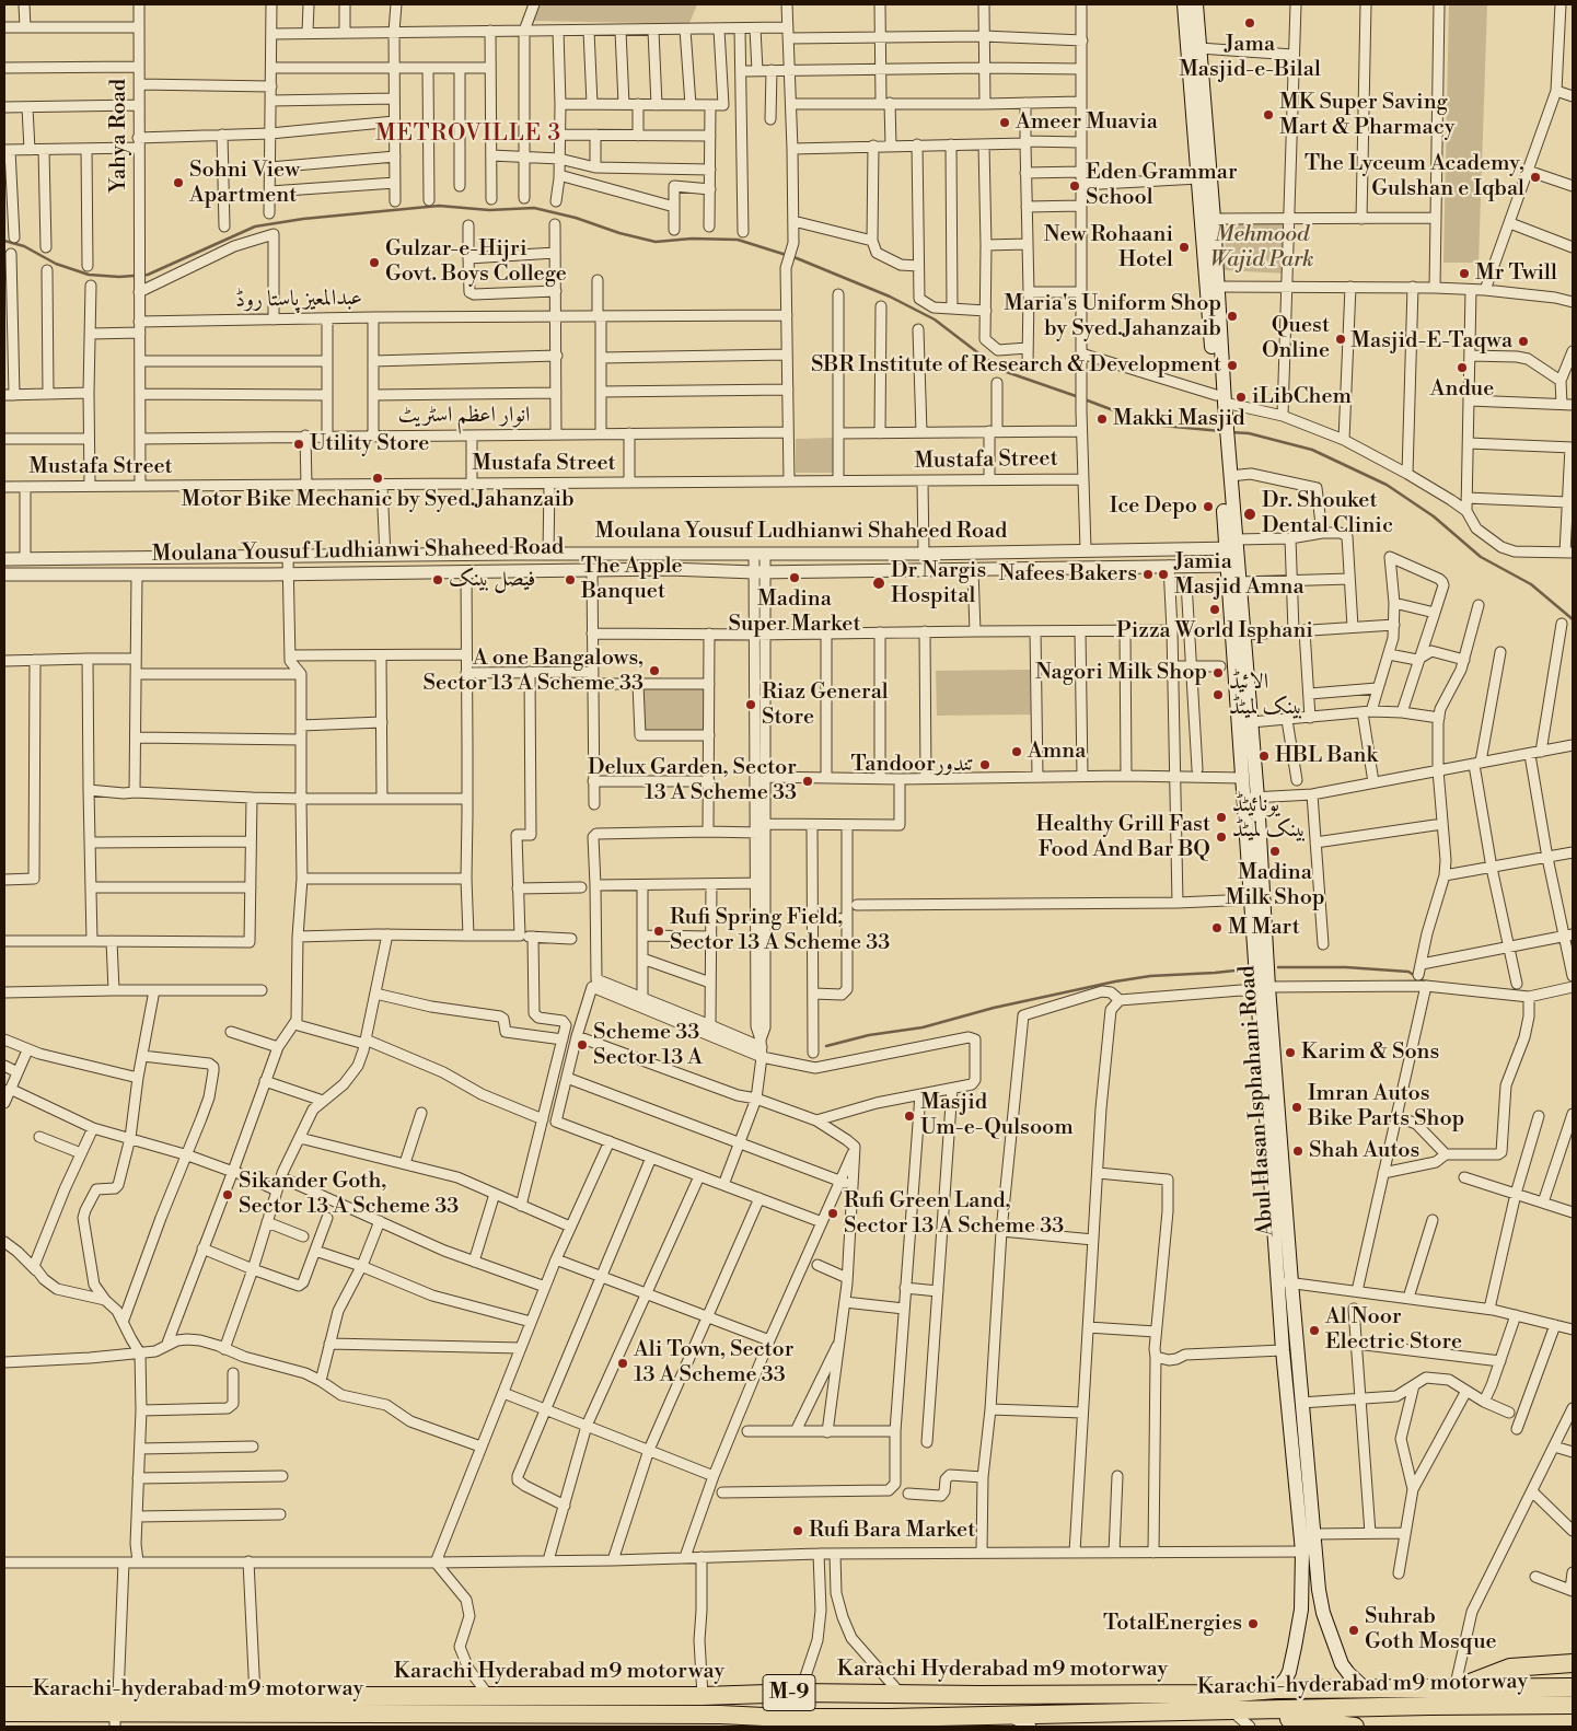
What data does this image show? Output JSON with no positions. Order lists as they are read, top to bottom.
{
  "streets": {
    "highway": ["Karachi Hyderabad m9 motorway", "Karachi-hyderabad m9 motorway", "M-9"],
    "main road": ["Abul Hasan Isphahani Road"],
    "street": [
      "Yahya Road",
      "عبدالمعیز پاستا روڈ",
      "انوار اعظم اسٹریٹ",
      "Mustafa Street",
      "Moulana Yousuf Ludhianwi Shaheed Road"
    ]
  },
  "crossings": [
    ["Yahya Road", "عبدالمعیز پاستا روڈ"],
    ["Yahya Road", "انوار اعظم اسٹریٹ"],
    ["Yahya Road", "Mustafa Street"],
    ["Moulana Yousuf Ludhianwi Shaheed Road", "Abul Hasan Isphahani Road"],
    ["Abul Hasan Isphahani Road", "Karachi Hyderabad m9 motorway"],
    ["Karachi Hyderabad m9 motorway", "Karachi-hyderabad m9 motorway"]
  ],
  "districts": ["METROVILLE 3"],
  "parks": ["Mehmood Wajid Park"],
  "places": [
    "Jama Masjid-e-Bilal",
    "MK Super Saving Mart & Pharmacy",
    "Ameer Muavia",
    "The Lyceum Academy, Gulshan e Iqbal",
    "Sohni View Apartment",
    "Eden Grammar School",
    "New Rohaani Hotel",
    "Gulzar-e-Hijri Govt. Boys College",
    "Mr Twill",
    "Maria's Uniform Shop by Syed.Jahanzaib",
    "Quest Online",
    "Masjid-E-Taqwa",
    "SBR Institute of Research & Development",
    "Andue",
    "iLibChem",
    "Makki Masjid",
    "Utility Store",
    "Motor Bike Mechanic by Syed.Jahanzaib",
    "Ice Depo",
    "Dr. Shouket Dental Clinic",
    "Nafees Bakers",
    "Jamia Masjid Amna",
    "Madina Super Market",
    "فیصل بینک",
    "The Apple Banquet",
    "Dr Nargis Hospital",
    "Pizza World Isphani",
    "A one Bangalows, Sector 13 A Scheme 33",
    "Nagori Milk Shop",
    "الائیڈ بینک لمیٹڈ",
    "Riaz General Store",
    "Amna",
    "HBL Bank",
    "Tandoorتندور",
    "Delux Garden, Sector 13 A Scheme 33",
    "یونائیٹڈ بینک لمیٹڈ",
    "Healthy Grill Fast Food And Bar BQ",
    "Madina Milk Shop",
    "M Mart",
    "Rufi Spring Field, Sector 13 A Scheme 33",
    "Scheme 33 Sector 13 A",
    "Karim & Sons",
    "Imran Autos Bike Parts Shop",
    "Masjid Um-e-Qulsoom",
    "Shah Autos",
    "Sikander Goth, Sector 13 A Scheme 33",
    "Rufi Green Land, Sector 13 A Scheme 33",
    "Al Noor Electric Store",
    "Ali Town, Sector 13 A Scheme 33",
    "Rufi Bara Market",
    "TotalEnergies",
    "Suhrab Goth Mosque"
  ]
}
